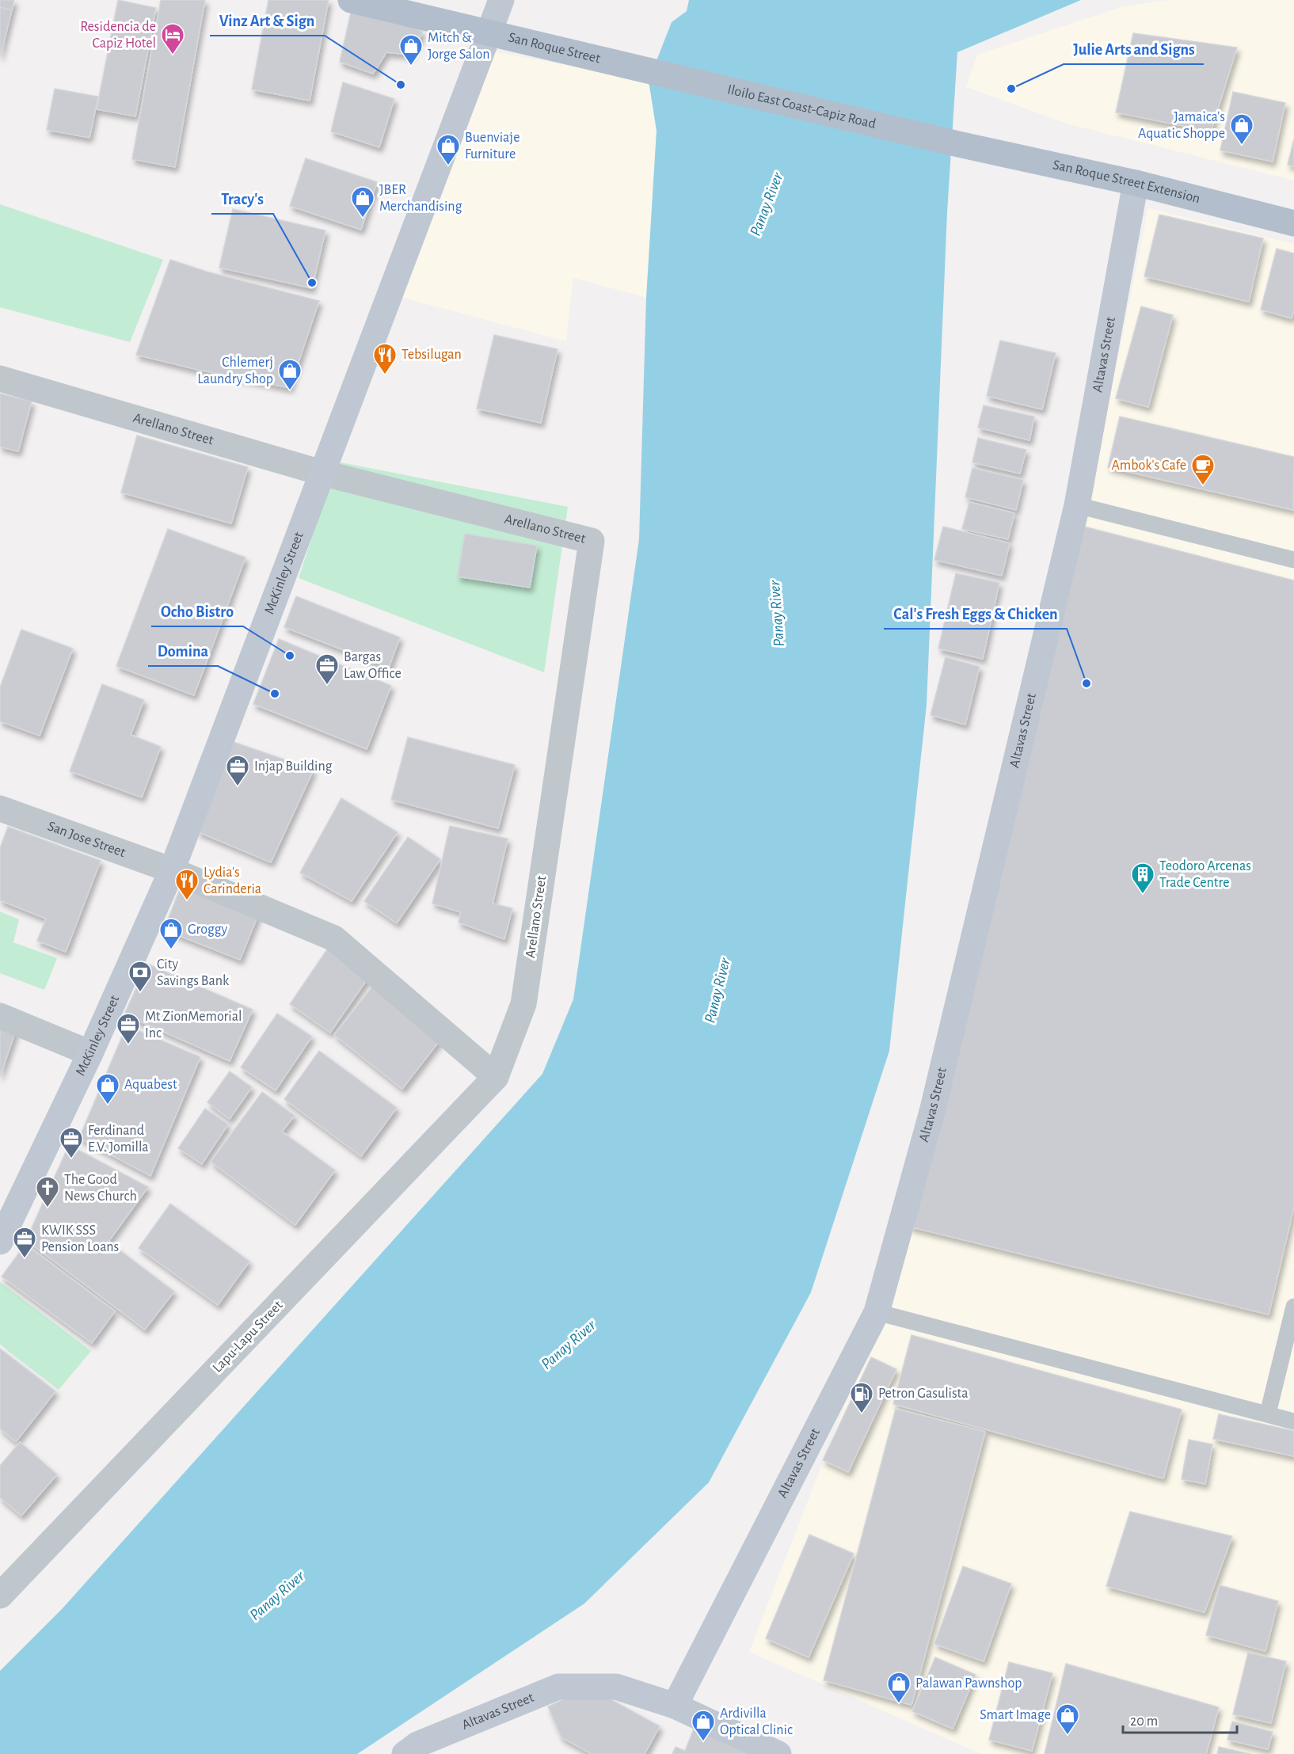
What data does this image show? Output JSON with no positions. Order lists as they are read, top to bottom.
{
  "streets": {
    "main road": ["San Roque Street", "Iloilo East Coast-Capiz Road", "San Roque Street Extension"],
    "street": [
      "Altavas Street",
      "Arellano Street",
      "McKinley Street",
      "San Jose Street",
      "Lapu-Lapu Street"
    ]
  },
  "crossings": [
    ["San Roque Street", "Iloilo East Coast-Capiz Road"],
    ["San Roque Street", "McKinley Street"],
    ["Iloilo East Coast-Capiz Road", "San Roque Street Extension"],
    ["San Roque Street Extension", "Altavas Street"],
    ["Arellano Street", "McKinley Street"],
    ["Arellano Street", "San Jose Street"],
    ["Arellano Street", "Lapu-Lapu Street"],
    ["McKinley Street", "San Jose Street"],
    ["San Jose Street", "Lapu-Lapu Street"]
  ],
  "water": ["Panay River"],
  "places": {
    "hotel": ["Residencia de Capiz Hotel"],
    "shop": [
      "Mitch & Jorge Salon",
      "Jamaica's Aquatic Shoppe",
      "Buenviaje Furniture",
      "JBER Merchandising",
      "Chlemerj Laundry Shop",
      "Groggy",
      "Aquabest",
      "Palawan Pawnshop",
      "Smart Image",
      "Ardivilla Optical Clinic"
    ],
    "other": [
      "Vinz Art & Sign",
      "Julie Arts and Signs",
      "Tracy's",
      "Ocho Bistro",
      "Cal's Fresh Eggs & Chicken",
      "Domina"
    ],
    "restaurant": ["Tebsilugan", "Lydia's Carinderia"],
    "cafe": ["Ambok's Cafe"],
    "office": [
      "Bargas Law Office",
      "Injap Building",
      "Mt ZionMemorial Inc",
      "Ferdinand E.V. Jomilla",
      "KWIK SSS Pension Loans"
    ],
    "building": ["Teodoro Arcenas Trade Centre"],
    "bank": ["City Savings Bank"],
    "church": ["The Good News Church"],
    "fuel station": ["Petron Gasulista"]
  },
  "scale_bar": "20 m"
}
